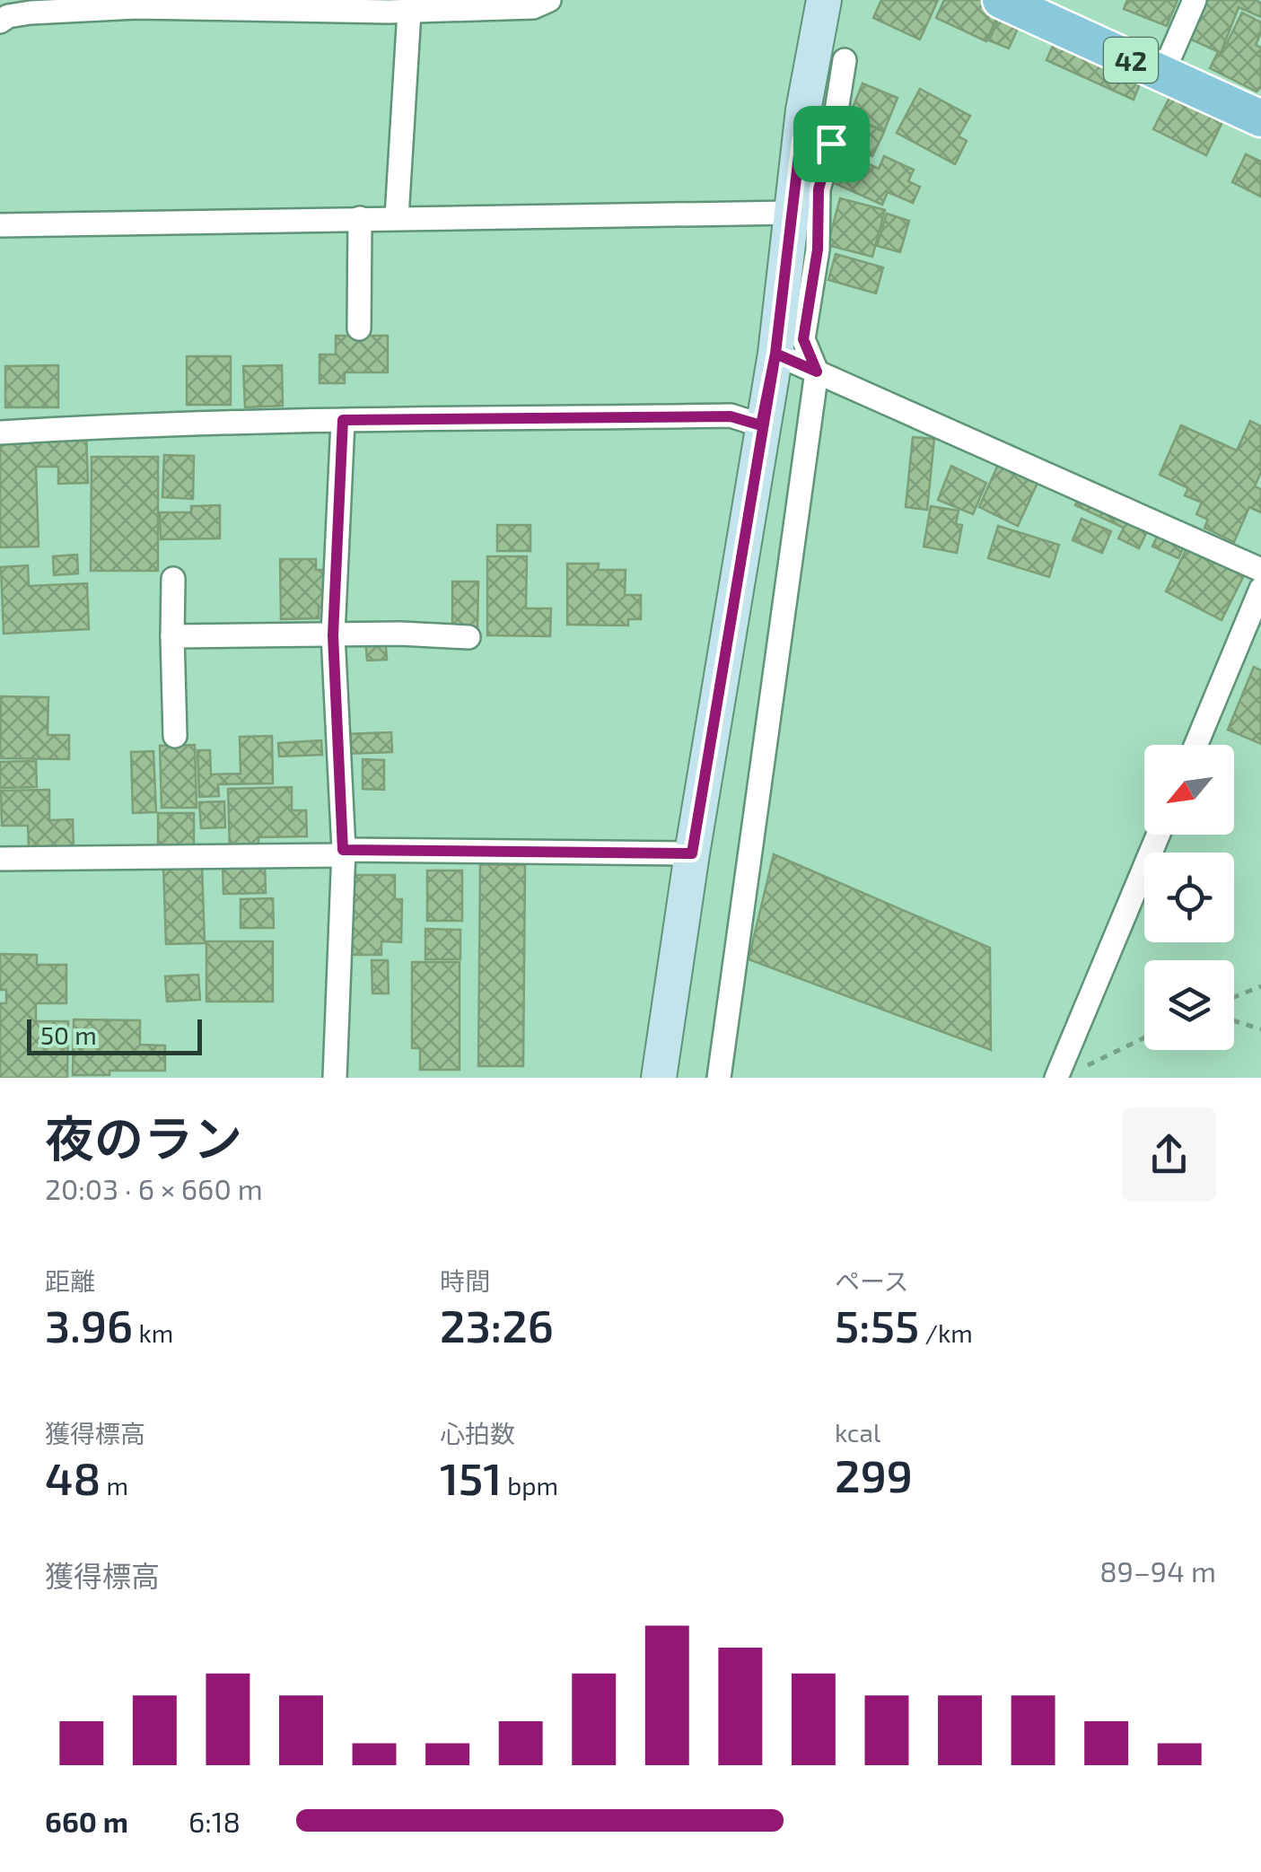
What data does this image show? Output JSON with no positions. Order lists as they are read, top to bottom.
{
  "streets": {
    "main road": ["42"]
  },
  "scale_bar": "50 m",
  "north": "bottom left",
  "page": {
    "scale": "50 m",
    "heading": ["夜のラン", "20:03 · 6 × 660 m"],
    "stats": [
      ["距離", "3.96 km"],
      ["時間", "23:26"],
      ["ペース", "5:55 /km"],
      ["獲得標高", "48 m"],
      ["心拍数", "151 bpm"],
      ["kcal", "299"]
    ],
    "chart": ["獲得標高", "89–94 m"],
    "list": [
      {
        "name": "660 m",
        "note": "6:18"
      }
    ]
  }
}
